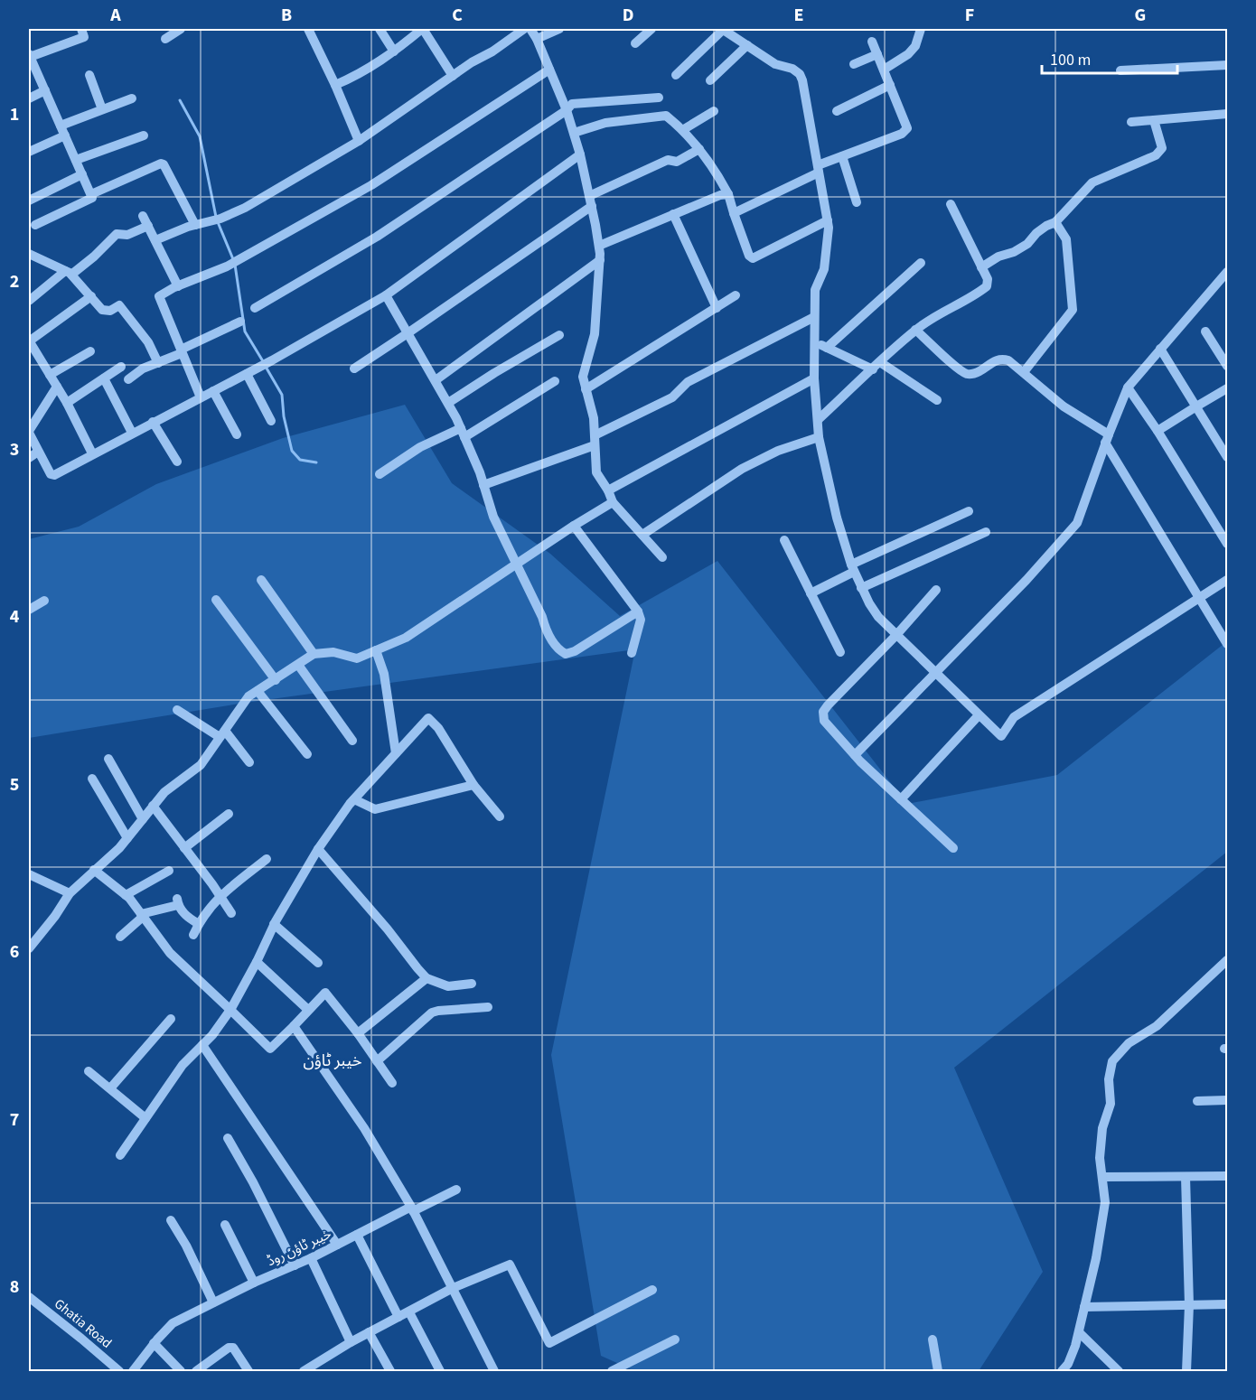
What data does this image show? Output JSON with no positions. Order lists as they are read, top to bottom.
{
  "streets": {
    "street": ["خیبر ٹاؤن روڈ", "Ghatia Road"]
  },
  "districts": ["خیبر ٹاؤن"],
  "scale_bar": "100 m",
  "grid": {
    "columns": [
      "A",
      "B",
      "C",
      "D",
      "E",
      "F",
      "G"
    ],
    "rows": [
      "1",
      "2",
      "3",
      "4",
      "5",
      "6",
      "7",
      "8"
    ]
  }
}
